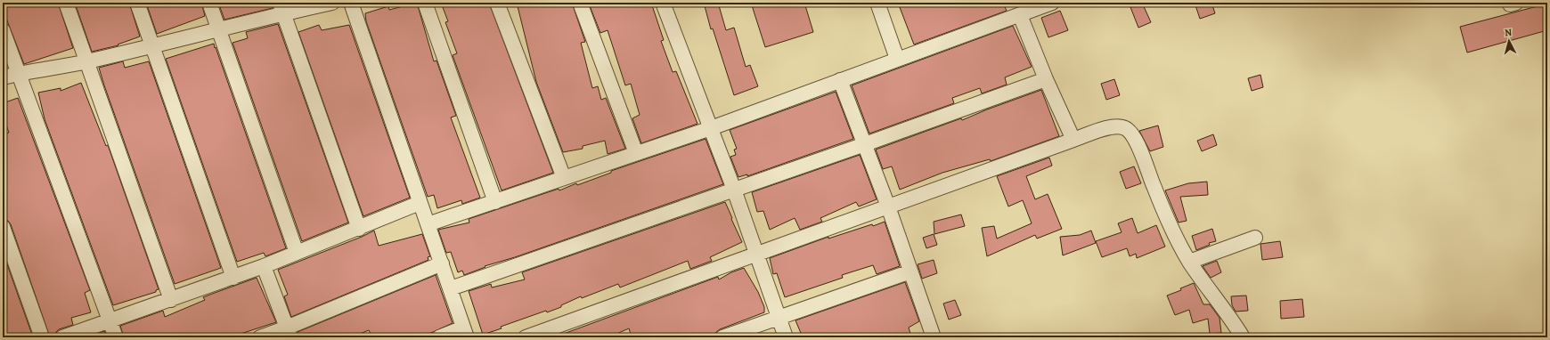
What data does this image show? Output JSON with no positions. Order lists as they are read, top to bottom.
{
  "north": "top"
}
